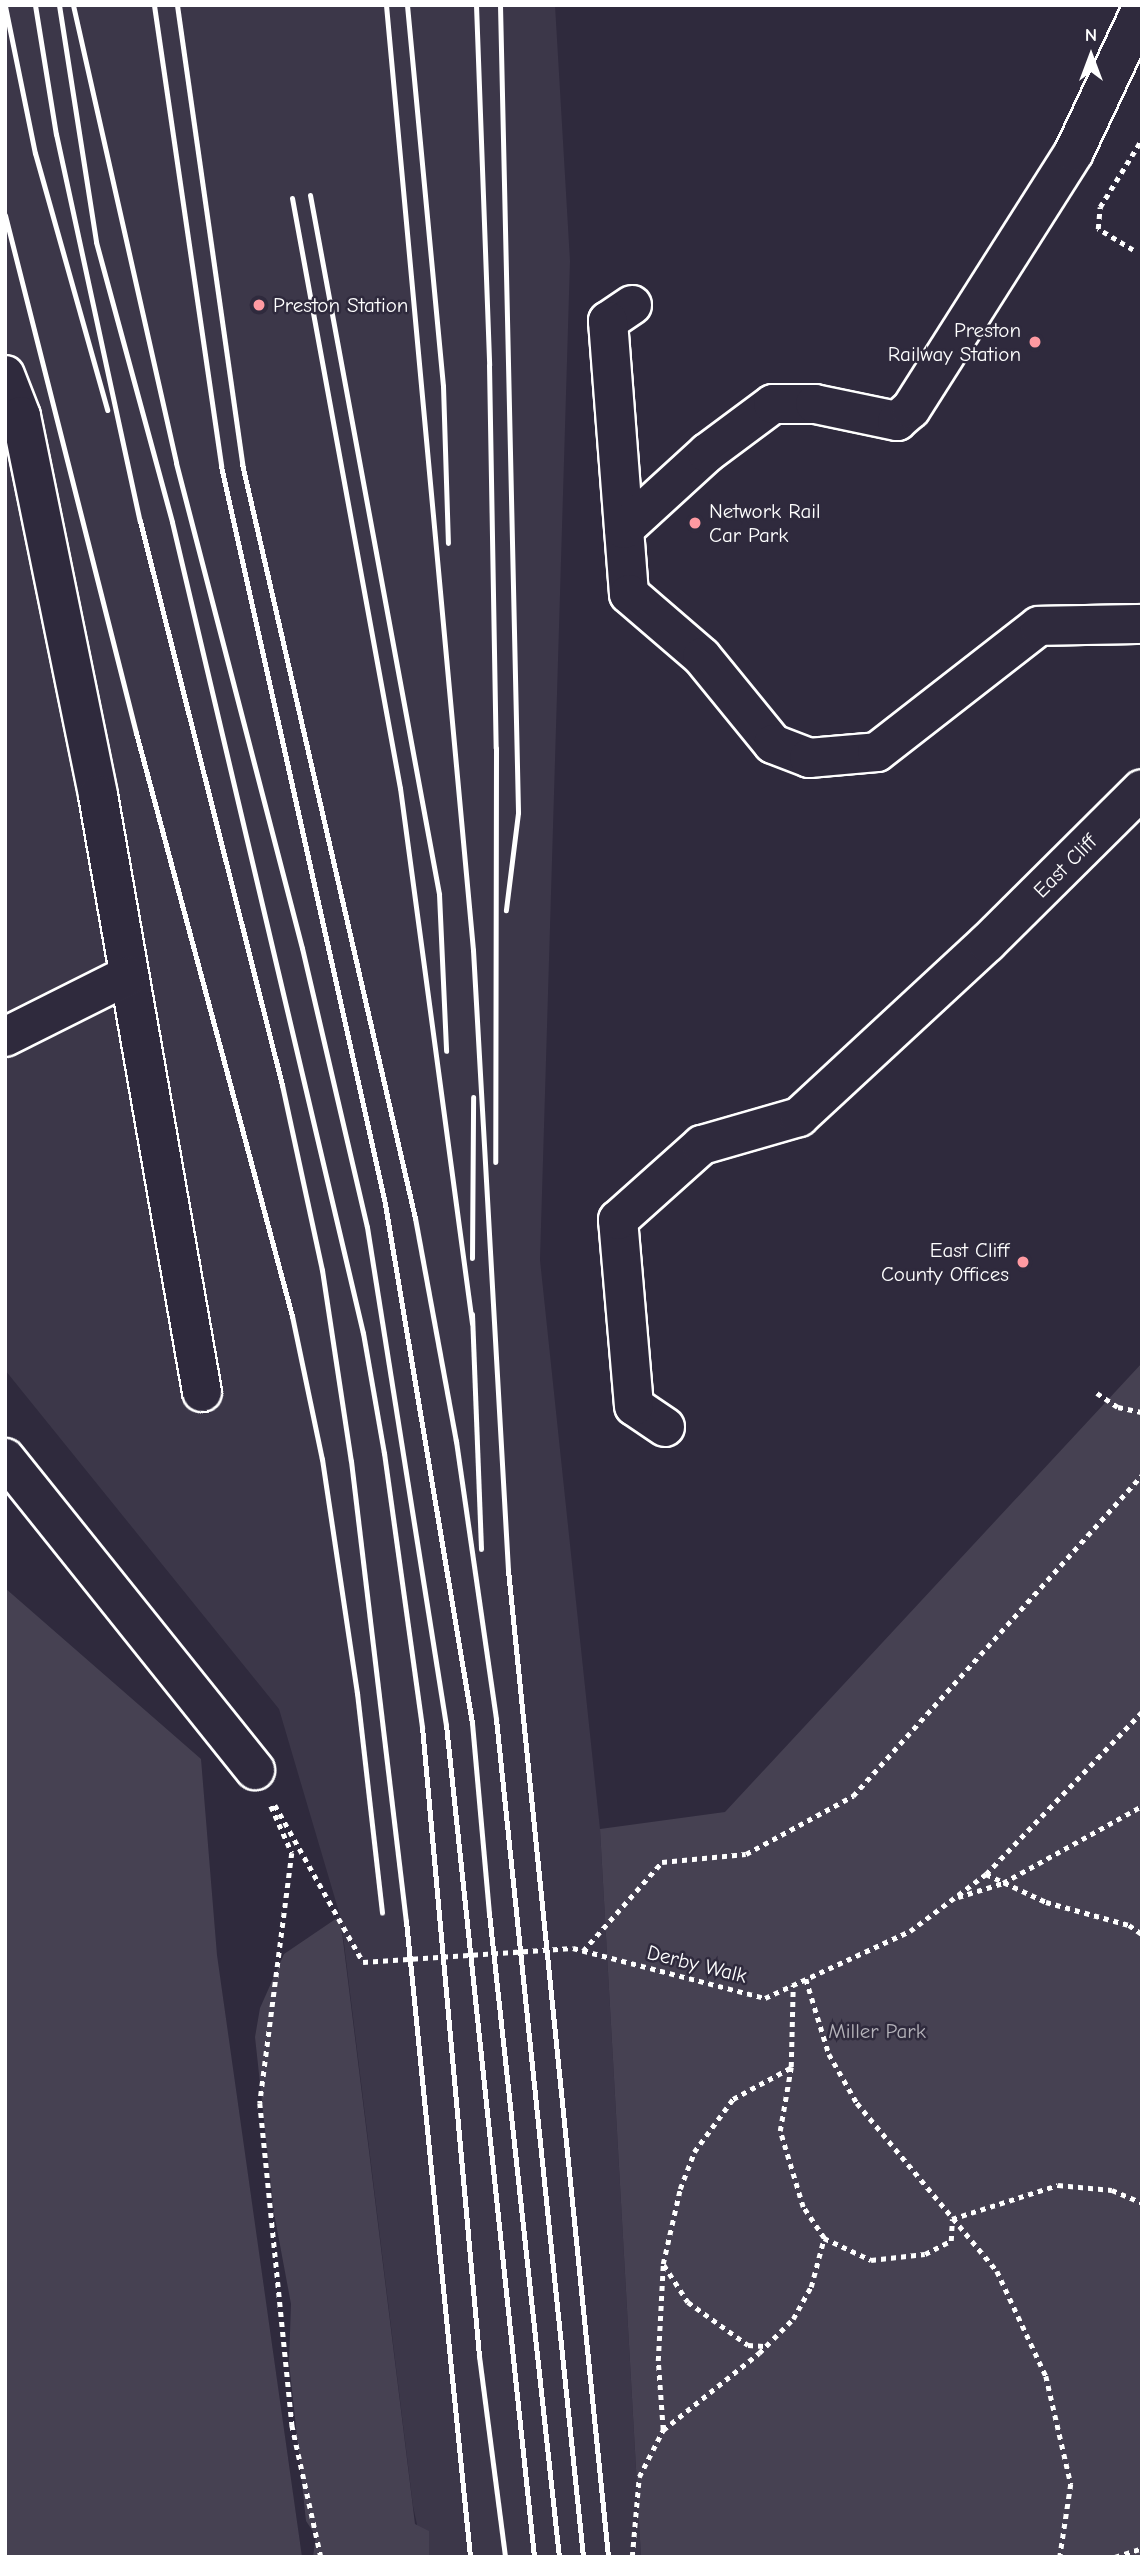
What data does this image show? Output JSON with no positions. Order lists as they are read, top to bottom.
{
  "streets": {
    "street": ["East Cliff"],
    "path": ["Derby Walk"]
  },
  "parks": ["Miller Park"],
  "places": [
    "Preston Station",
    "Preston Railway Station",
    "Network Rail Car Park",
    "East Cliff County Offices"
  ],
  "north": "top"
}
